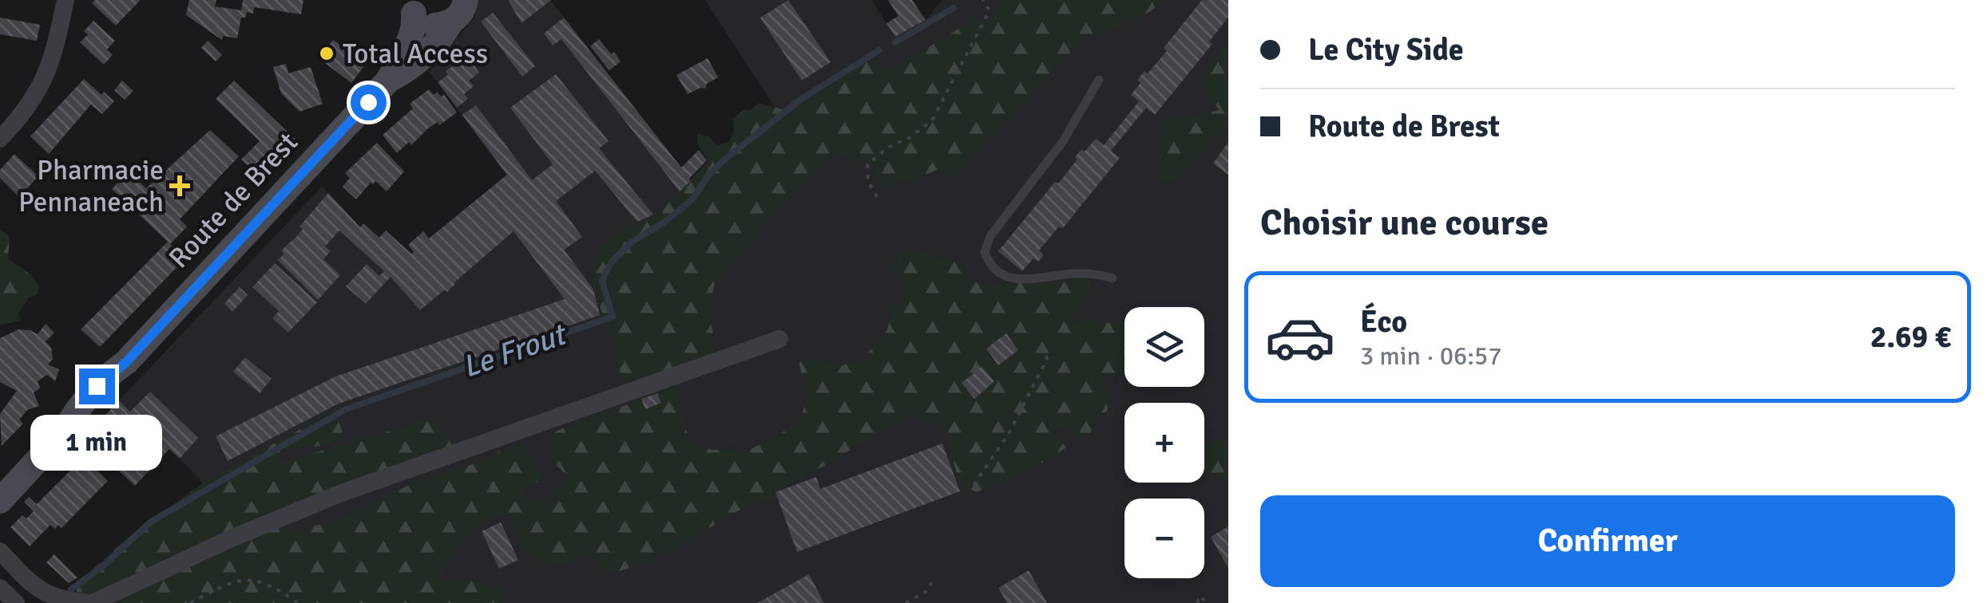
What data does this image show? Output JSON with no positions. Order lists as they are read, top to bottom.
{
  "streets": {
    "main road": ["Route de Brest"]
  },
  "water": ["Le Frout"],
  "places": {
    "other": ["Total Access"],
    "health": ["Pharmacie Pennaneach"]
  },
  "page": {
    "banner": ["Le City Side", "Route de Brest"],
    "heading": "Choisir une course",
    "list": [
      {
        "name": "Éco",
        "note": "3 min · 06:57",
        "value": "2.69 €"
      }
    ],
    "map_buttons": ["+", "−"],
    "bubble": "1 min",
    "buttons": "Confirmer"
  }
}
